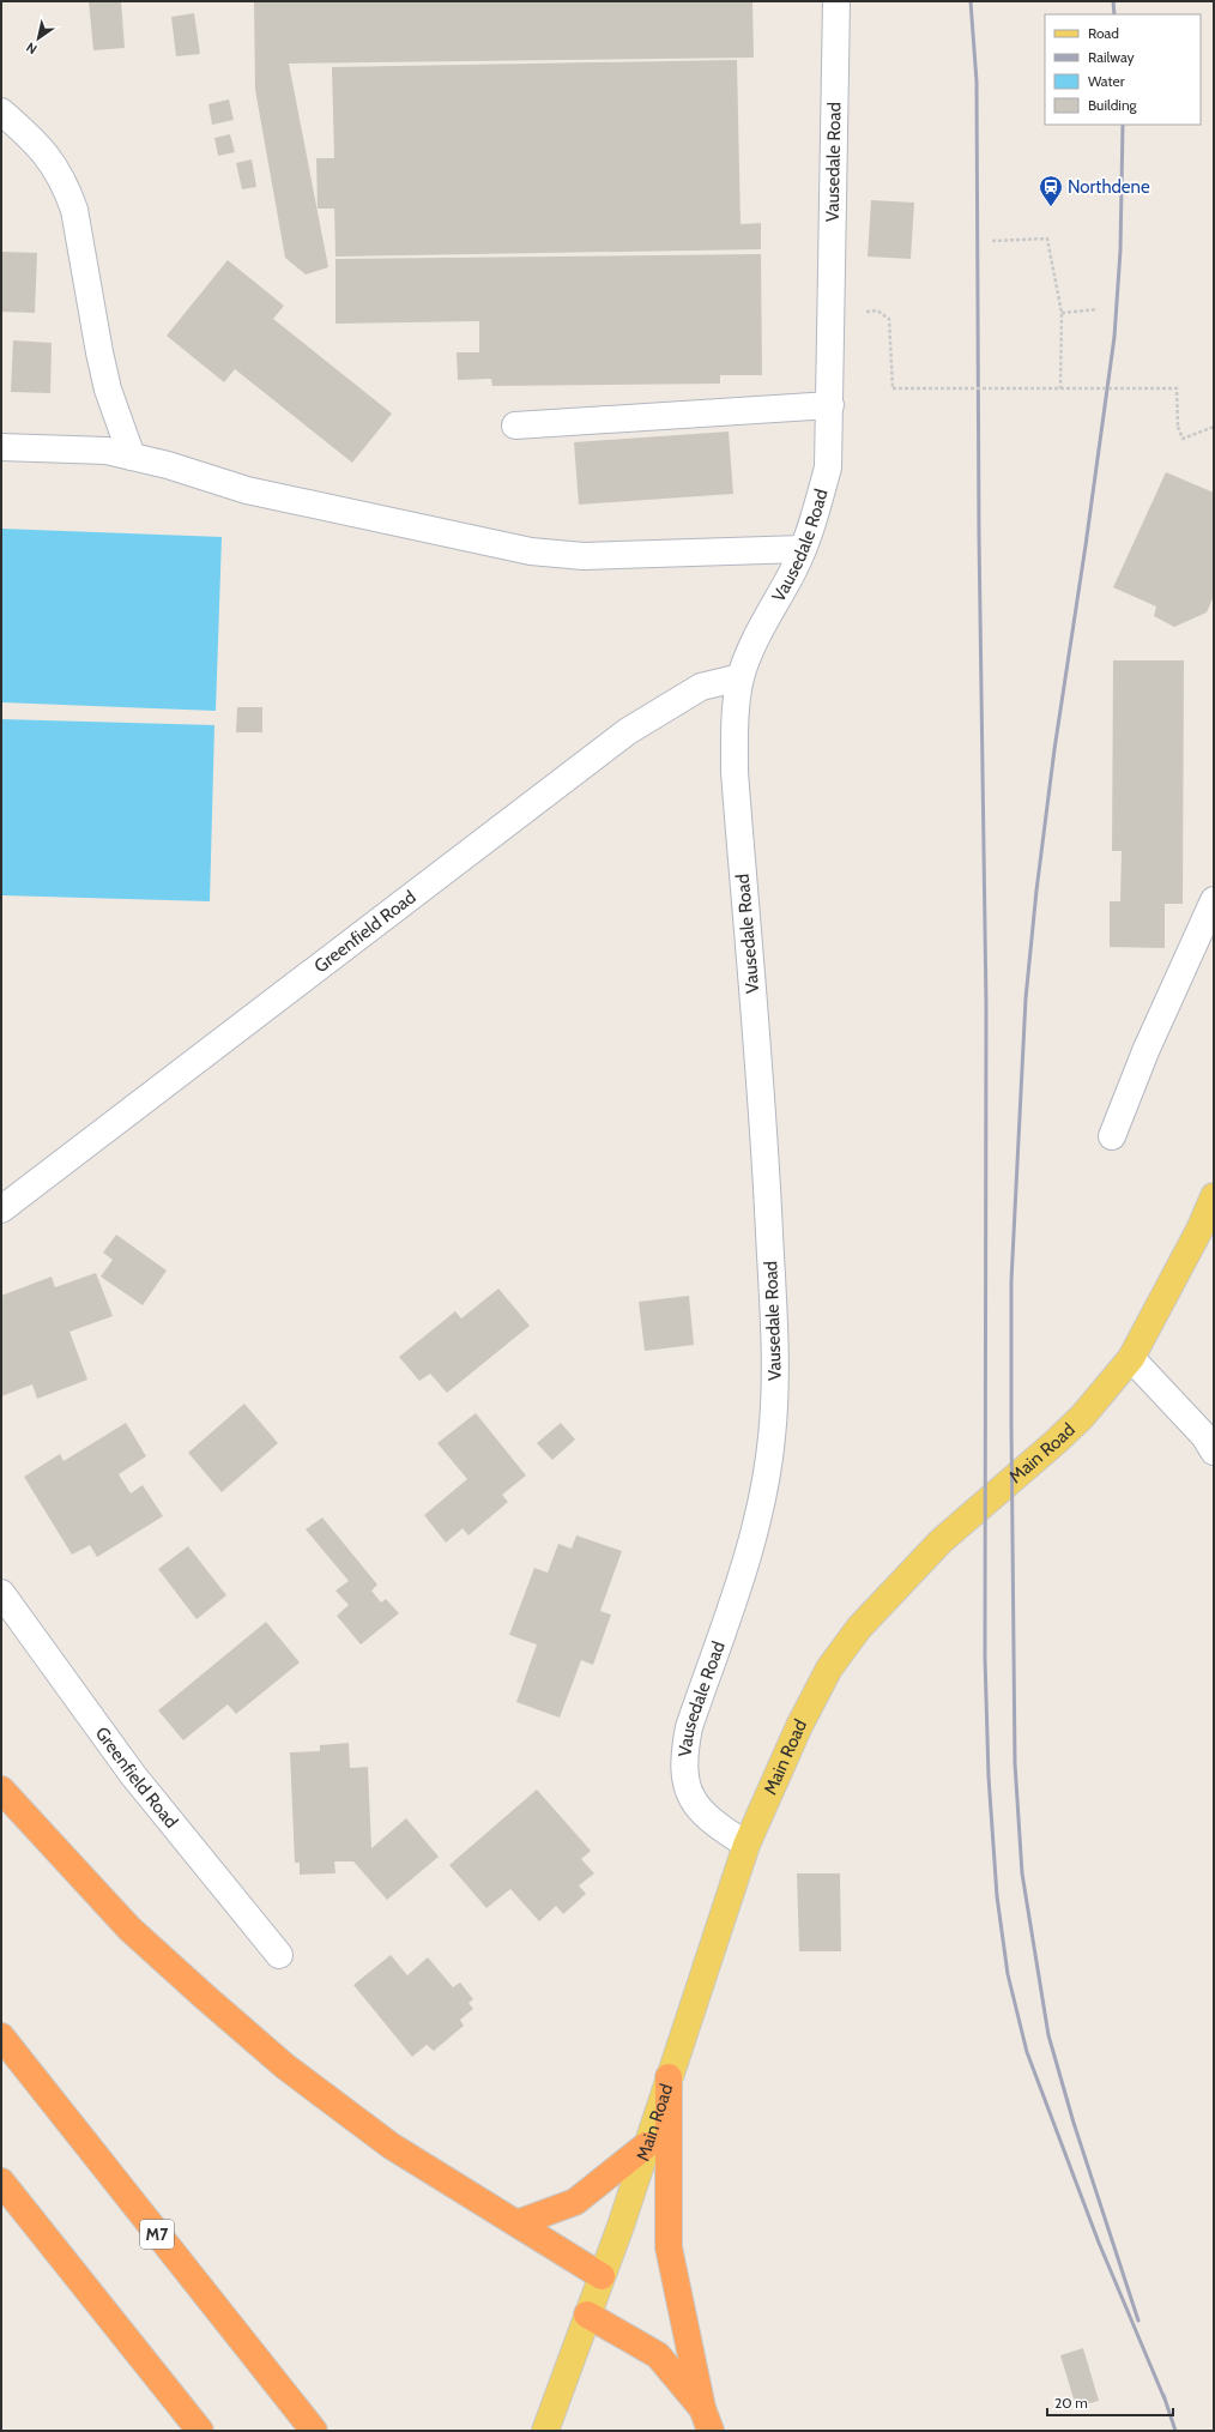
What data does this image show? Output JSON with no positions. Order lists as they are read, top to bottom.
{
  "streets": {
    "highway": ["M7"],
    "main road": ["Main Road"],
    "street": ["Vausedale Road", "Greenfield Road"]
  },
  "crossings": [
    ["Vausedale Road", "Greenfield Road"],
    ["Vausedale Road", "Main Road"]
  ],
  "places": {
    "station": ["Northdene"]
  },
  "legend": [
    "Road",
    "Railway",
    "Water",
    "Building"
  ],
  "scale_bar": "20 m",
  "north": "bottom left"
}
